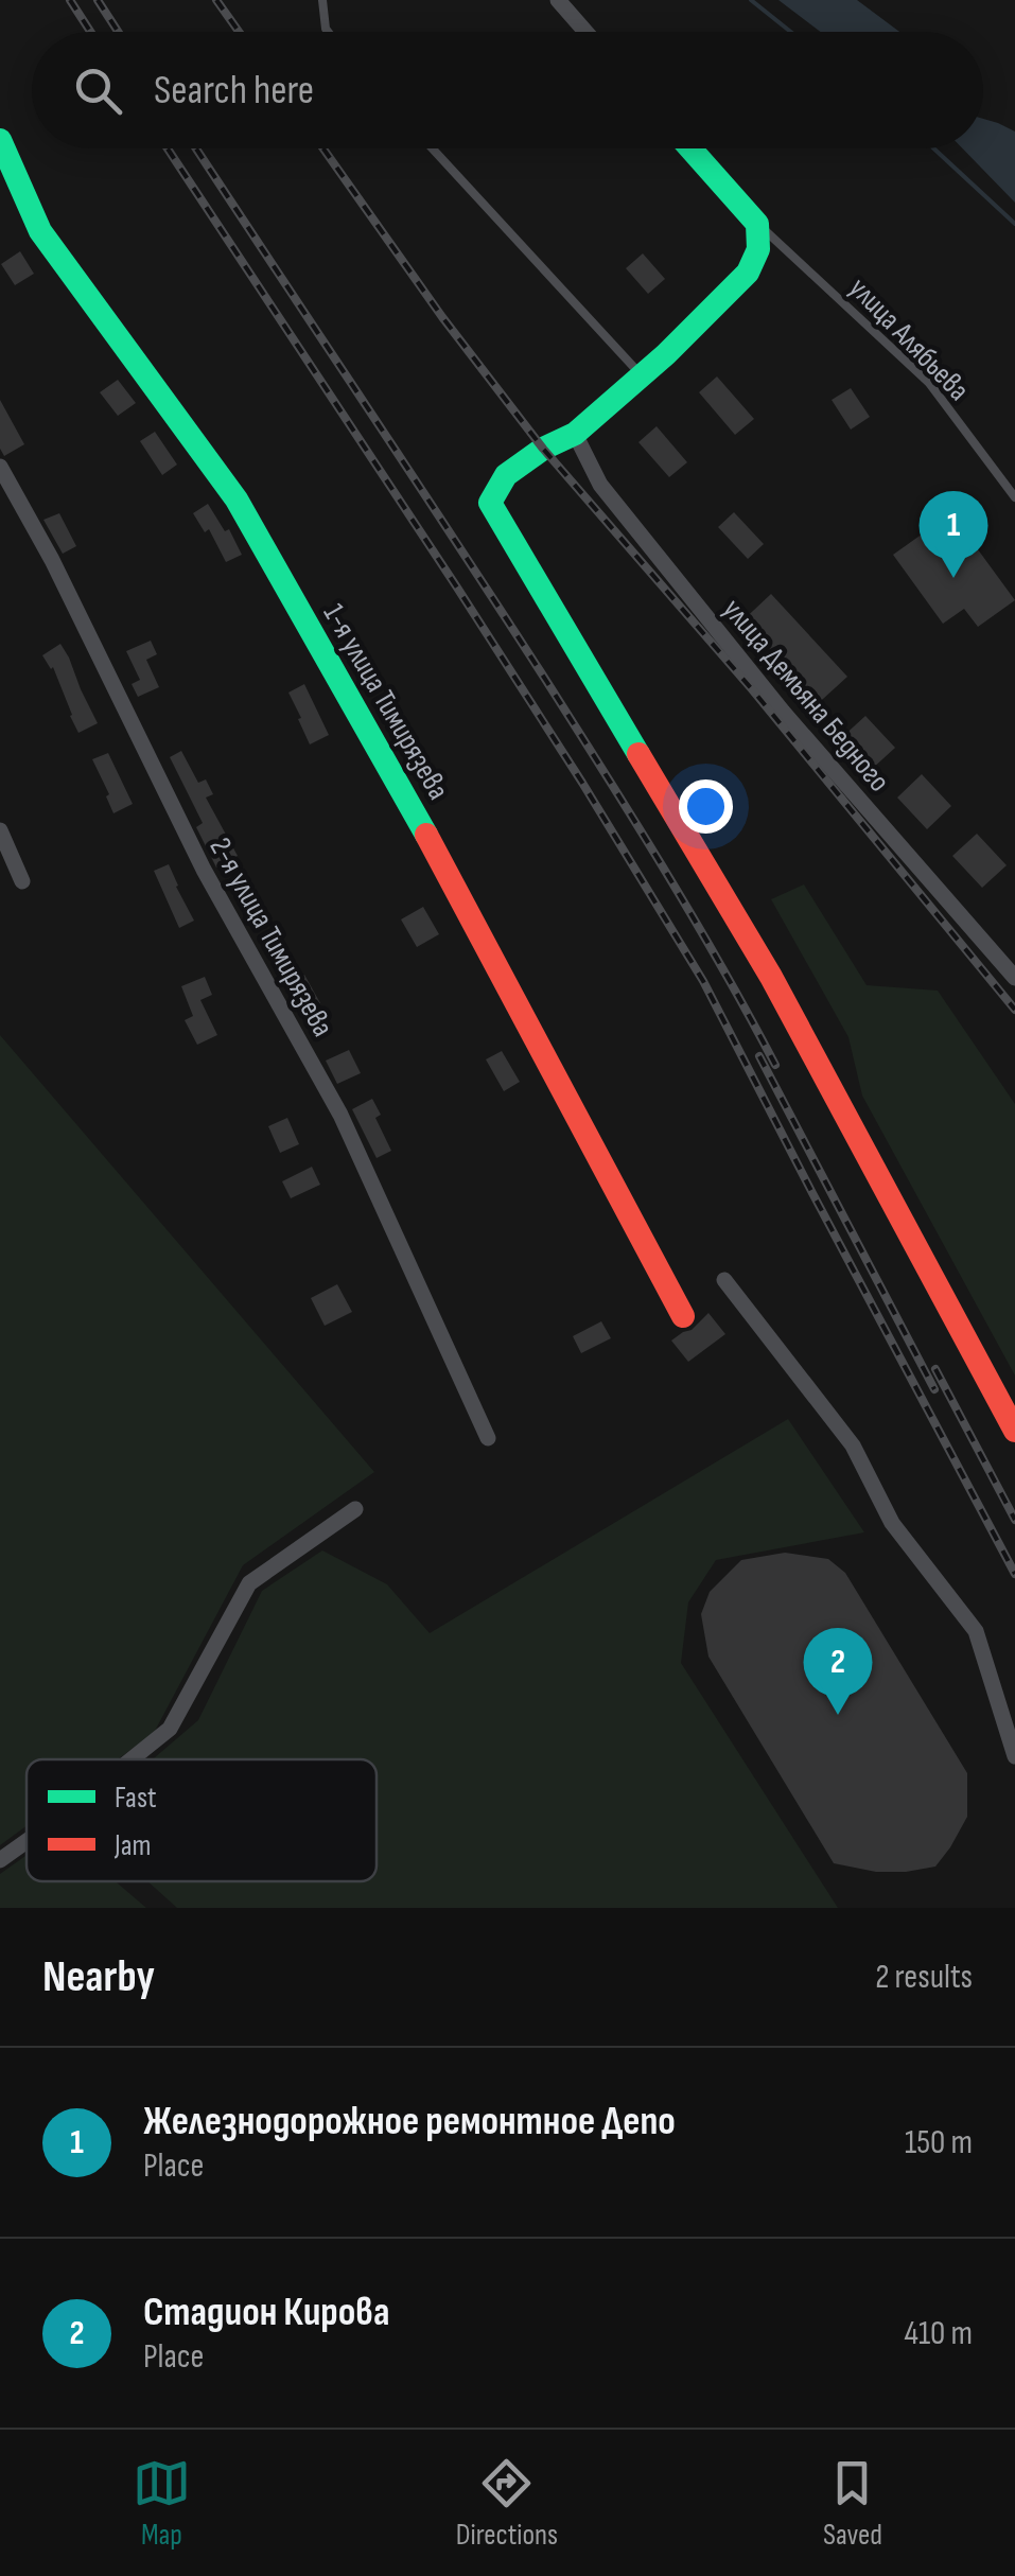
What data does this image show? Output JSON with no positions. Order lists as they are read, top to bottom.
{
  "streets": {
    "street": ["улица Демьяна Бедного", "1-я улица Тимирязева", "2-я улица Тимирязева"],
    "lane": ["улица Алябьева"]
  },
  "legend": ["Fast", "Jam"],
  "page": {
    "search": "Search here",
    "pins": ["1", "2"],
    "heading": ["Nearby", "2 results"],
    "list": [
      {
        "mark": "1",
        "name": "Железнодорожное ремонтное Депо",
        "note": "Place",
        "value": "150 m"
      },
      {
        "mark": "2",
        "name": "Стадион Кирова",
        "note": "Place",
        "value": "410 m"
      }
    ],
    "nav": ["Map", "Directions", "Saved"]
  }
}
